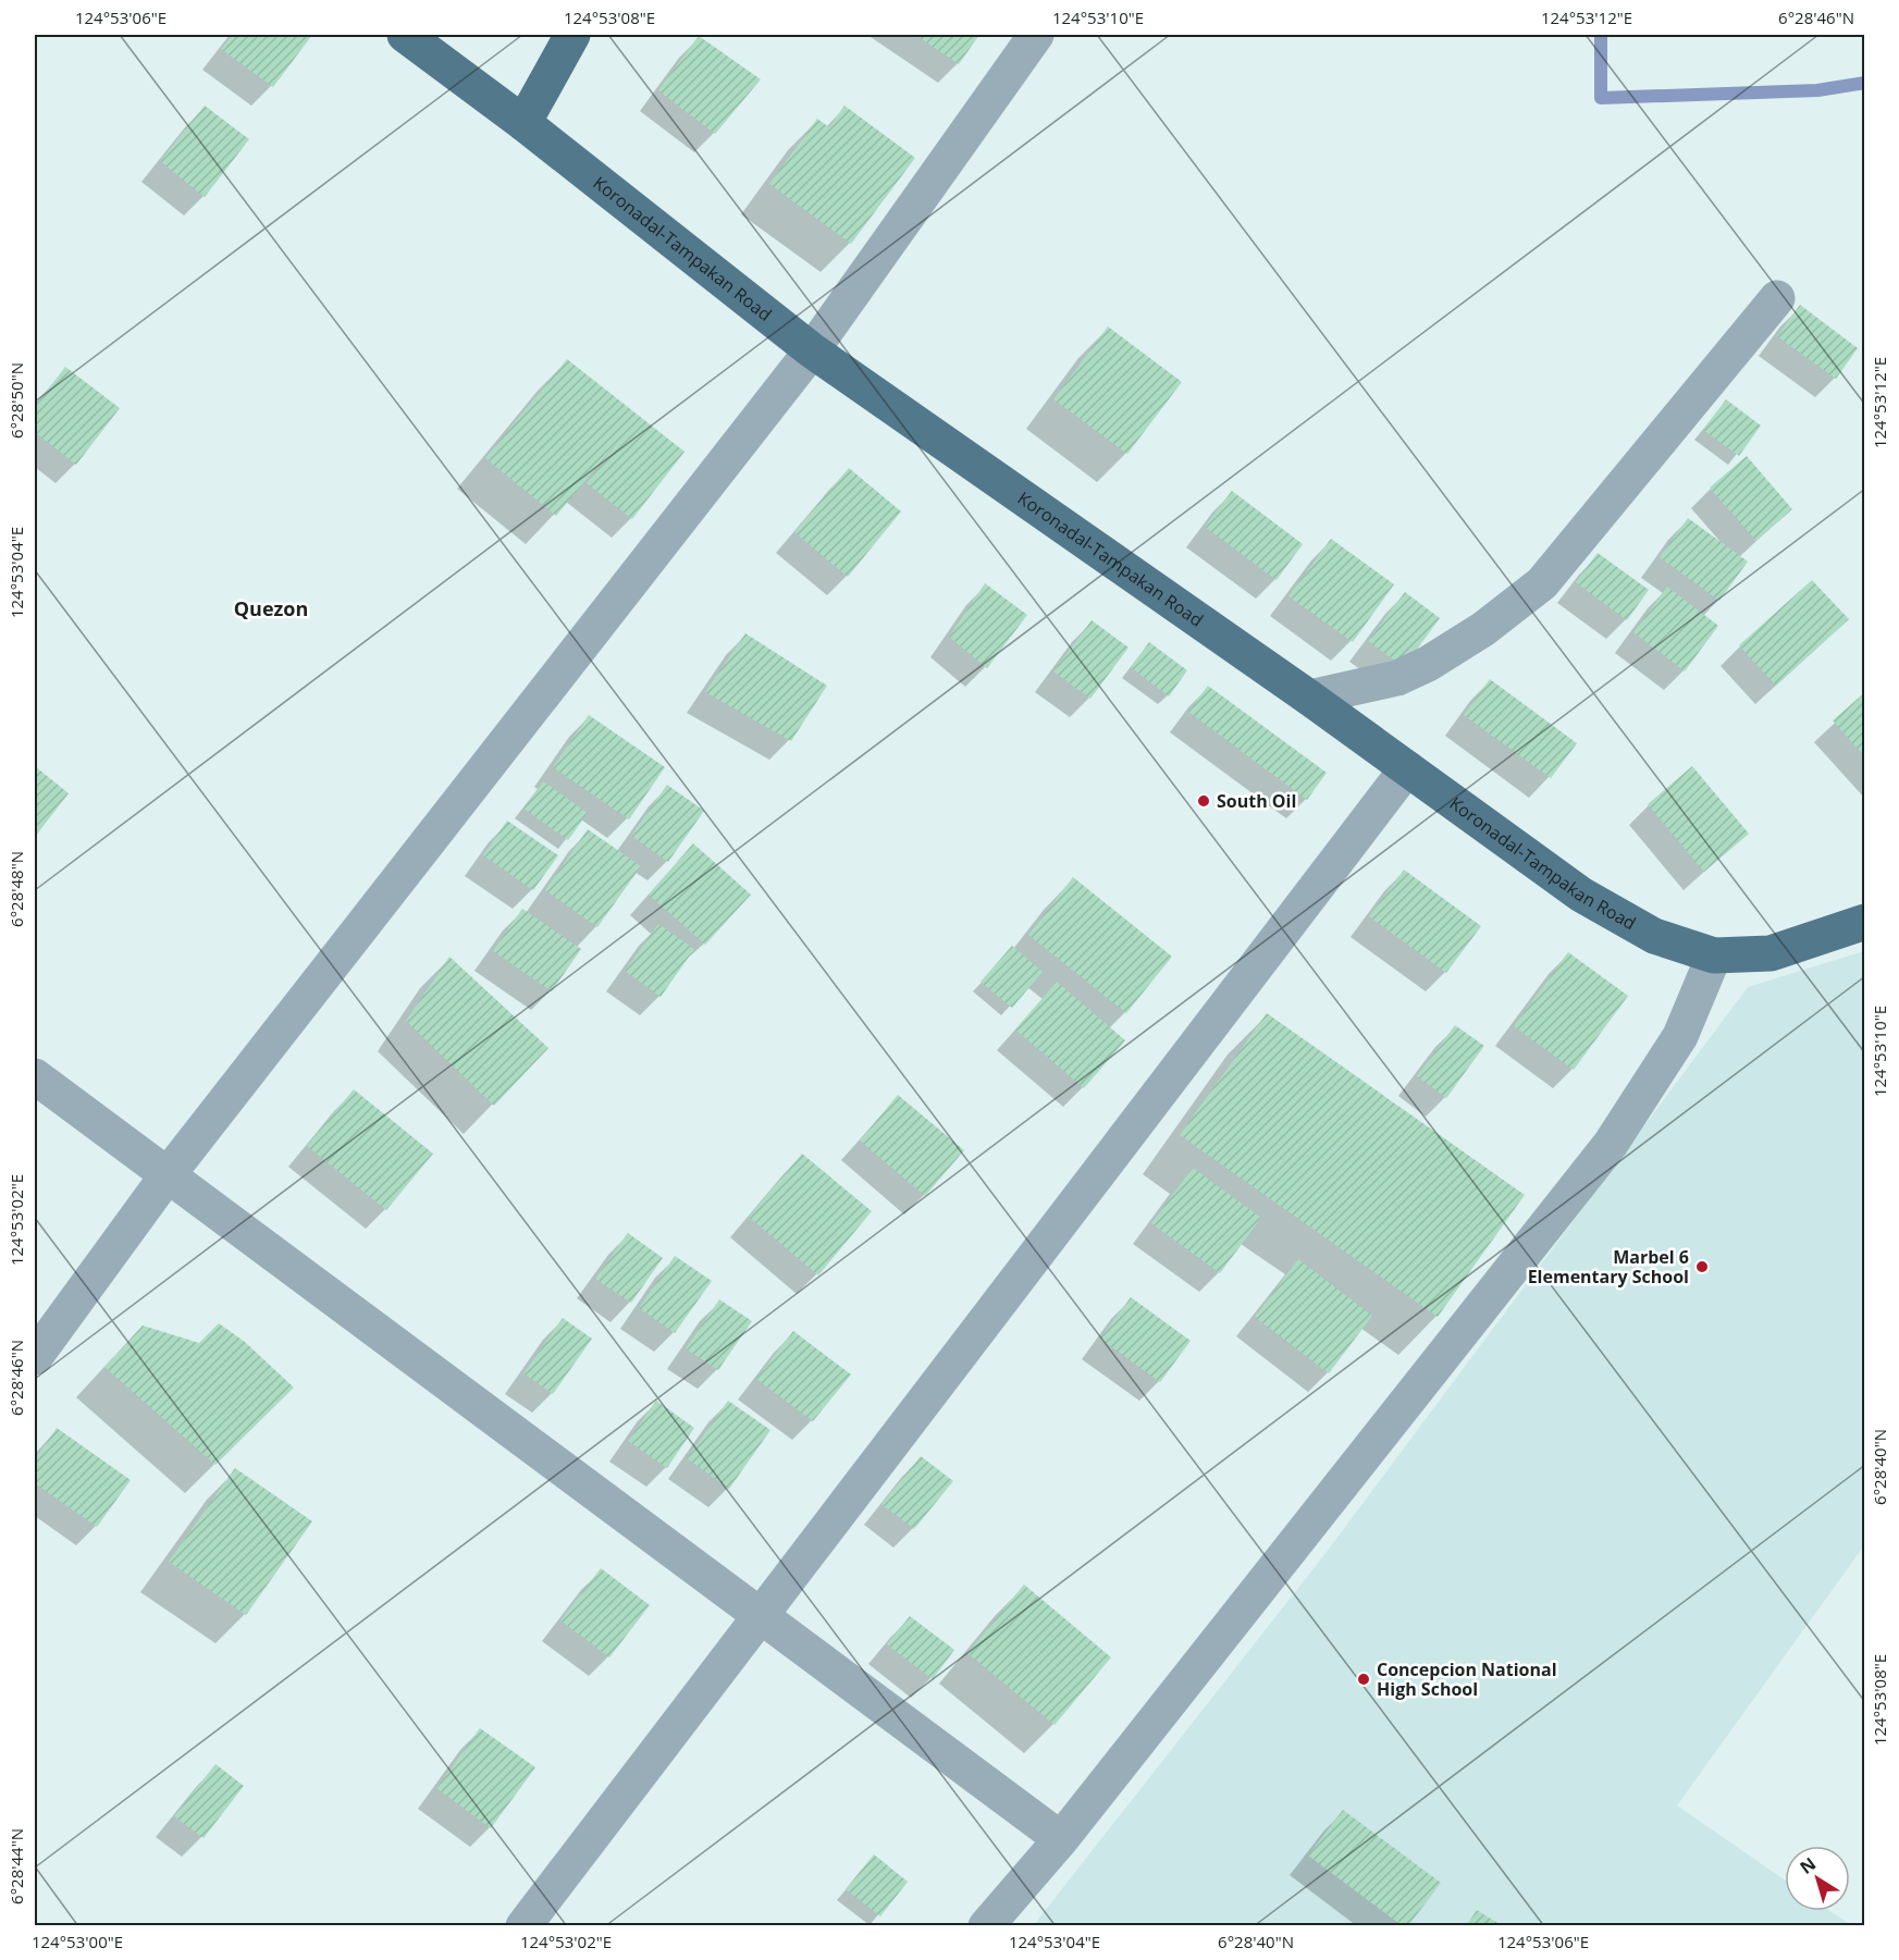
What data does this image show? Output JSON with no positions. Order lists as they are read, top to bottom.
{
  "streets": {
    "main road": ["Koronadal-Tampakan Road"]
  },
  "districts": ["Quezon"],
  "places": ["South Oil", "Marbel 6 Elementary School", "Concepcion National High School"],
  "north": "top left",
  "coordinates": [
    "124°53'06\"E",
    "124°53'08\"E",
    "124°53'10\"E",
    "124°53'12\"E",
    "6°28'46\"N",
    "6°28'50\"N",
    "124°53'04\"E",
    "6°28'48\"N",
    "124°53'02\"E",
    "6°28'40\"N",
    "6°28'44\"N",
    "124°53'00\"E"
  ]
}
